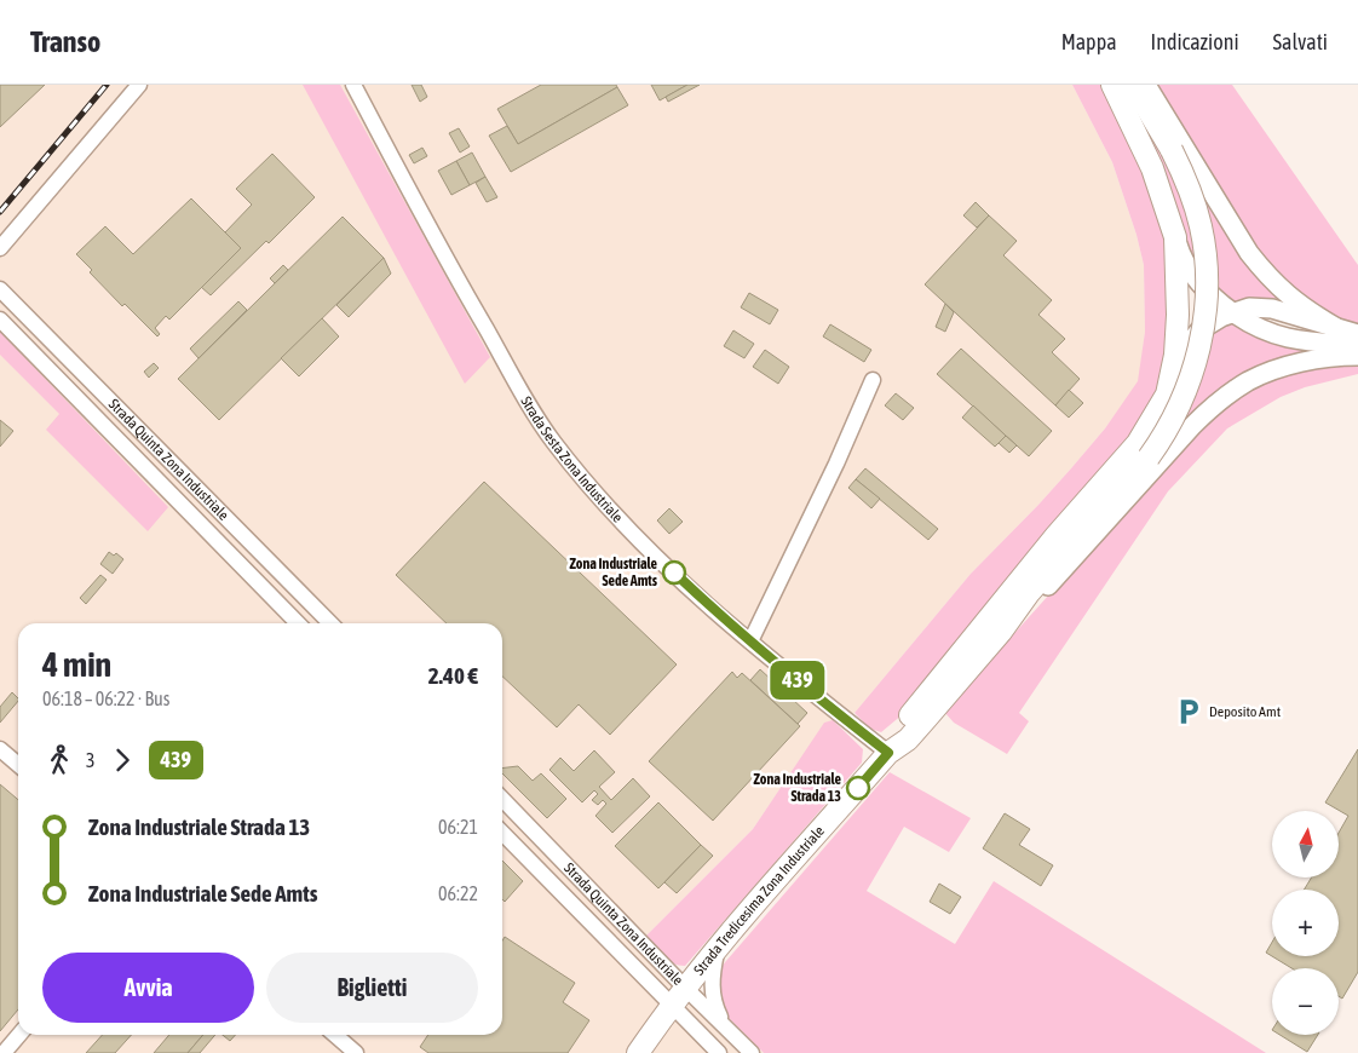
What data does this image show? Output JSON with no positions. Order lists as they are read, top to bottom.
{
  "streets": {
    "main road": ["Strada Tredicesima Zona Industriale"],
    "street": ["Strada Sesta Zona Industriale", "Strada Quinta Zona Industriale"]
  },
  "crossings": [
    ["Strada Sesta Zona Industriale", "Strada Tredicesima Zona Industriale"],
    ["Strada Quinta Zona Industriale", "Strada Tredicesima Zona Industriale"]
  ],
  "places": {
    "other": ["Zona Industriale Sede Amts", "Zona Industriale Strada 13"],
    "parking": ["Deposito Amt"]
  },
  "lines": ["bus line 439"],
  "north": "top",
  "page": {
    "header": "Transo",
    "nav": ["Mappa", "Indicazioni", "Salvati"],
    "on_map": "439",
    "heading": ["4 min", "06:18 – 06:22 · Bus", "2.40 €"],
    "legs": ["3", "439"],
    "list": [
      {
        "name": "Zona Industriale Strada 13",
        "value": "06:21"
      },
      {
        "name": "Zona Industriale Sede Amts",
        "value": "06:22"
      }
    ],
    "map_buttons": ["+", "−"],
    "buttons": ["Avvia", "Biglietti"]
  }
}
